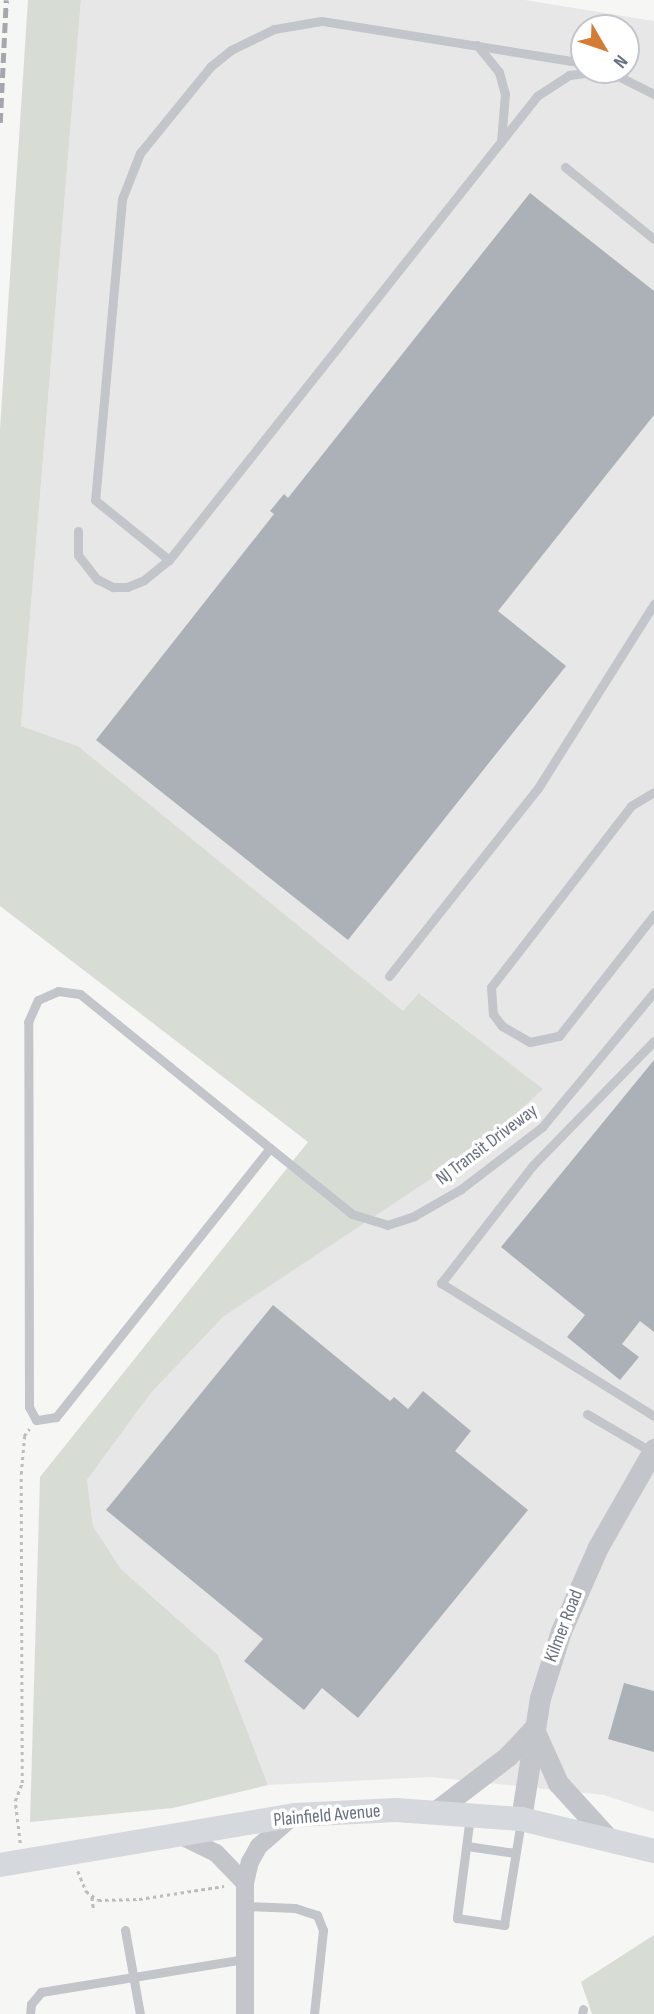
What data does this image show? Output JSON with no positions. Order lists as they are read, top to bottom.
{
  "streets": {
    "main road": ["Plainfield Avenue"],
    "street": ["Kilmer Road"],
    "lane": ["NJ Transit Driveway"]
  },
  "crossings": [
    ["Kilmer Road", "Plainfield Avenue"]
  ],
  "north": "bottom right"
}
